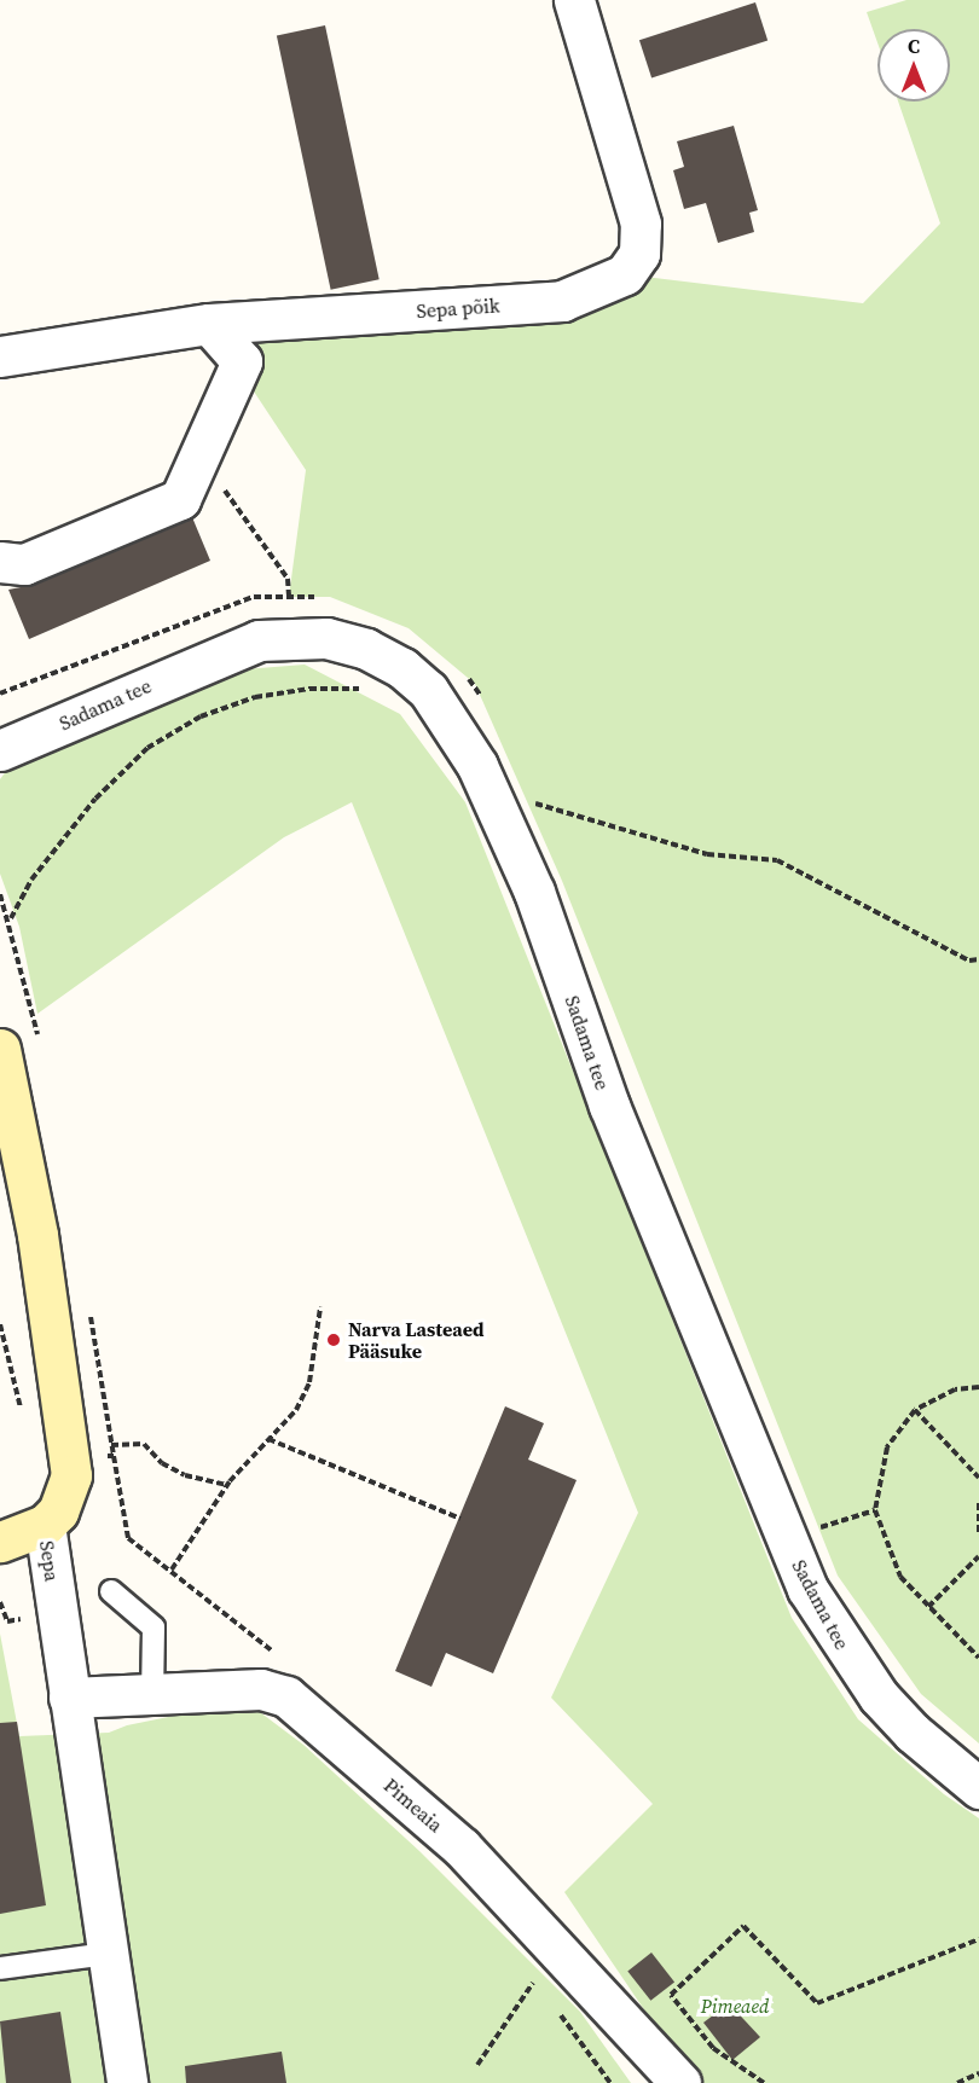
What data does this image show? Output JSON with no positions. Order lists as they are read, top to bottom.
{
  "streets": {
    "street": [
      "Sepa põik",
      "Sadama tee",
      "Sepa",
      "Pimeaia"
    ]
  },
  "crossings": [
    ["Sepa", "Pimeaia"]
  ],
  "parks": ["Pimeaed"],
  "places": ["Narva Lasteaed Pääsuke"],
  "north": "top"
}
